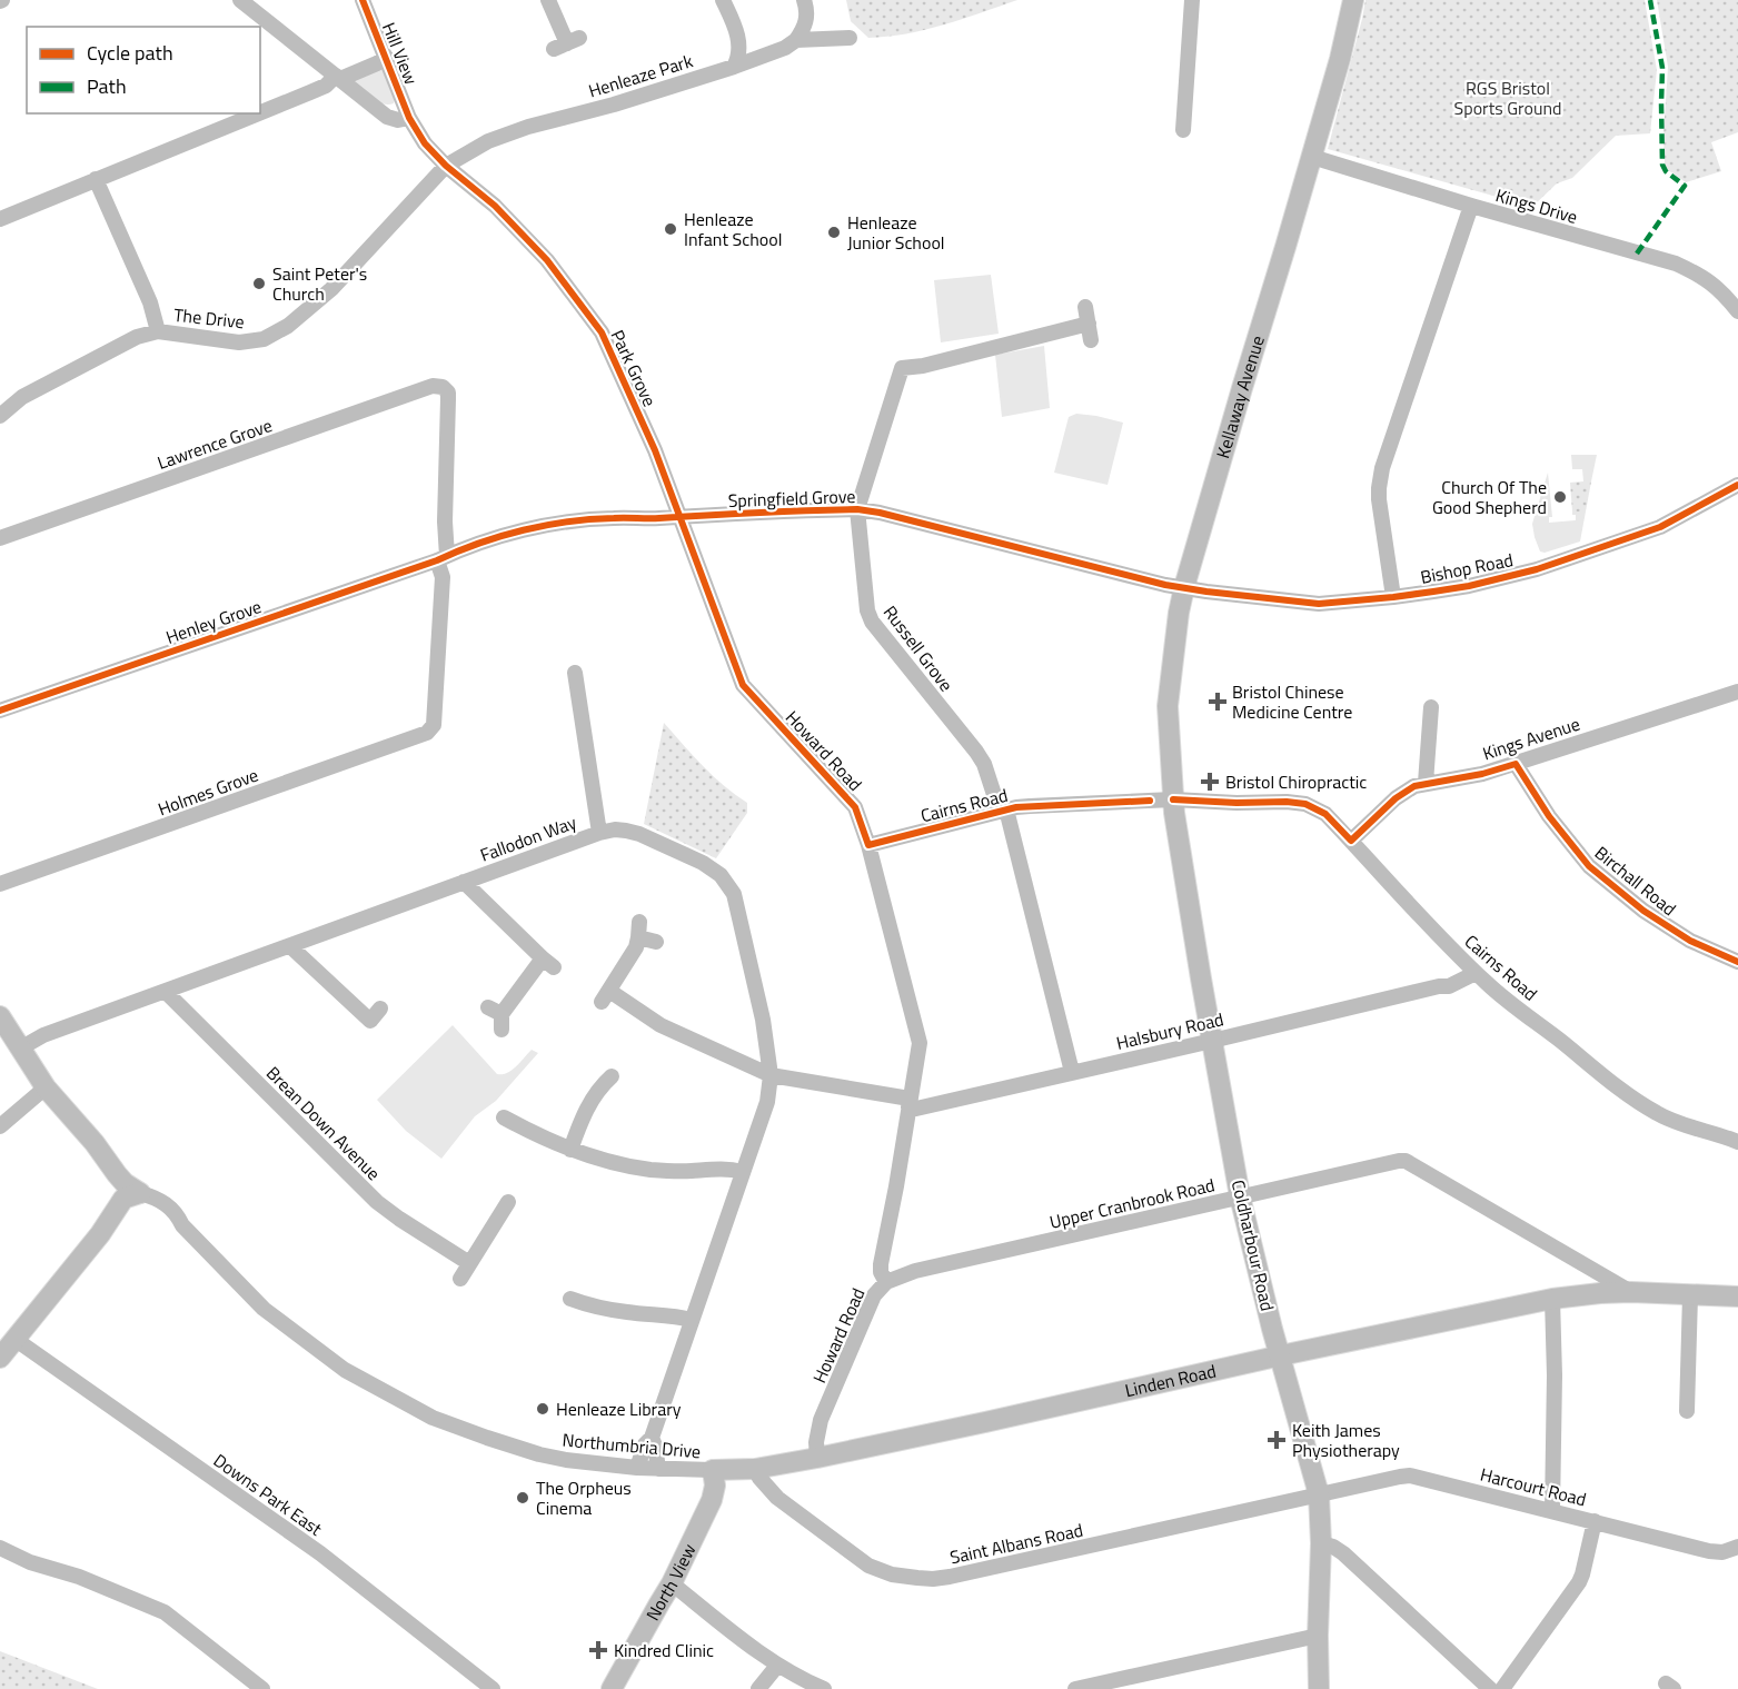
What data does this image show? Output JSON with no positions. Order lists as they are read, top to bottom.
{
  "streets": {
    "main road": [
      "Kellaway Avenue",
      "Coldharbour Road",
      "Linden Road",
      "North View"
    ],
    "street": [
      "Hill View",
      "Henleaze Park",
      "Kings Drive",
      "The Drive",
      "Park Grove",
      "Lawrence Grove",
      "Springfield Grove",
      "Bishop Road",
      "Henley Grove",
      "Russell Grove",
      "Kings Avenue",
      "Howard Road",
      "Holmes Grove",
      "Cairns Road",
      "Fallodon Way",
      "Birchall Road",
      "Halsbury Road",
      "Brean Down Avenue",
      "Upper Cranbrook Road",
      "Northumbria Drive",
      "Harcourt Road",
      "Downs Park East",
      "Saint Albans Road"
    ]
  },
  "crossings": [
    ["Hill View", "Park Grove"],
    ["Henleaze Park", "The Drive"],
    ["Henleaze Park", "Park Grove"],
    ["Kings Drive", "Kellaway Avenue"],
    ["The Drive", "Park Grove"],
    ["Park Grove", "Springfield Grove"],
    ["Park Grove", "Howard Road"],
    ["Kellaway Avenue", "Springfield Grove"],
    ["Kellaway Avenue", "Bishop Road"],
    ["Kellaway Avenue", "Cairns Road"],
    ["Kellaway Avenue", "Coldharbour Road"],
    ["Lawrence Grove", "Springfield Grove"],
    ["Lawrence Grove", "Henley Grove"],
    ["Lawrence Grove", "Holmes Grove"],
    ["Springfield Grove", "Bishop Road"],
    ["Springfield Grove", "Henley Grove"],
    ["Springfield Grove", "Russell Grove"],
    ["Springfield Grove", "Holmes Grove"],
    ["Henley Grove", "Holmes Grove"],
    ["Russell Grove", "Cairns Road"],
    ["Russell Grove", "Halsbury Road"],
    ["Kings Avenue", "Cairns Road"],
    ["Kings Avenue", "Birchall Road"],
    ["Howard Road", "Cairns Road"],
    ["Howard Road", "Halsbury Road"],
    ["Howard Road", "Upper Cranbrook Road"],
    ["Howard Road", "Linden Road"],
    ["Cairns Road", "Halsbury Road"],
    ["Cairns Road", "Coldharbour Road"],
    ["Fallodon Way", "Brean Down Avenue"],
    ["Fallodon Way", "Northumbria Drive"],
    ["Halsbury Road", "Coldharbour Road"],
    ["Upper Cranbrook Road", "Coldharbour Road"],
    ["Upper Cranbrook Road", "Linden Road"],
    ["Coldharbour Road", "Linden Road"],
    ["Coldharbour Road", "Harcourt Road"],
    ["Coldharbour Road", "Saint Albans Road"],
    ["Linden Road", "Northumbria Drive"],
    ["Linden Road", "Saint Albans Road"],
    ["Linden Road", "North View"],
    ["Northumbria Drive", "North View"],
    ["Harcourt Road", "Saint Albans Road"]
  ],
  "parks": ["RGS Bristol Sports Ground"],
  "places": {
    "other": [
      "Henleaze Infant School",
      "Henleaze Junior School",
      "Saint Peter's Church",
      "Church Of The Good Shepherd",
      "Henleaze Library",
      "The Orpheus Cinema"
    ],
    "health": [
      "Bristol Chinese Medicine Centre",
      "Bristol Chiropractic",
      "Keith James Physiotherapy",
      "Kindred Clinic"
    ]
  },
  "legend": ["Cycle path", "Path"]
}
